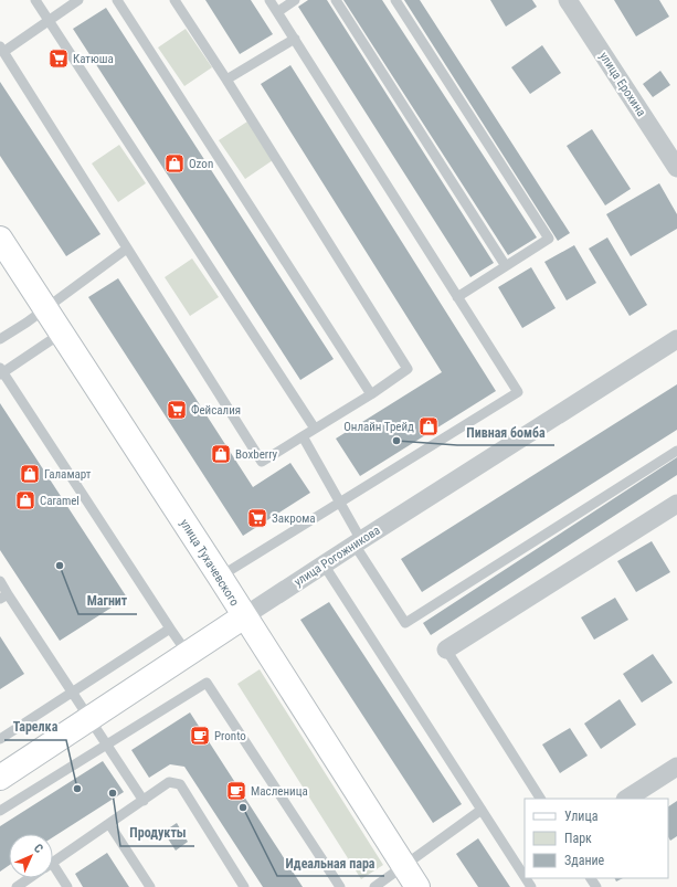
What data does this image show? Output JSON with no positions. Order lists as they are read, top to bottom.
{
  "streets": {
    "main road": ["улица Рогожникова", "улица Тухачевского"],
    "street": ["улица Ерохина"]
  },
  "crossings": [
    ["улица Рогожникова", "улица Тухачевского"]
  ],
  "places": {
    "supermarket": ["Катюша", "Фейсалия", "Закрома"],
    "shop": [
      "Ozon",
      "Онлайн Трейд",
      "Boxberry",
      "Галамарт",
      "Caramel"
    ],
    "other": [
      "Пивная бомба",
      "Магнит",
      "Тарелка",
      "Продукты",
      "Идеальная пара"
    ],
    "cafe": ["Pronto", "Масленица"]
  },
  "legend": ["Улица", "Парк", "Здание"],
  "north": "top right"
}
